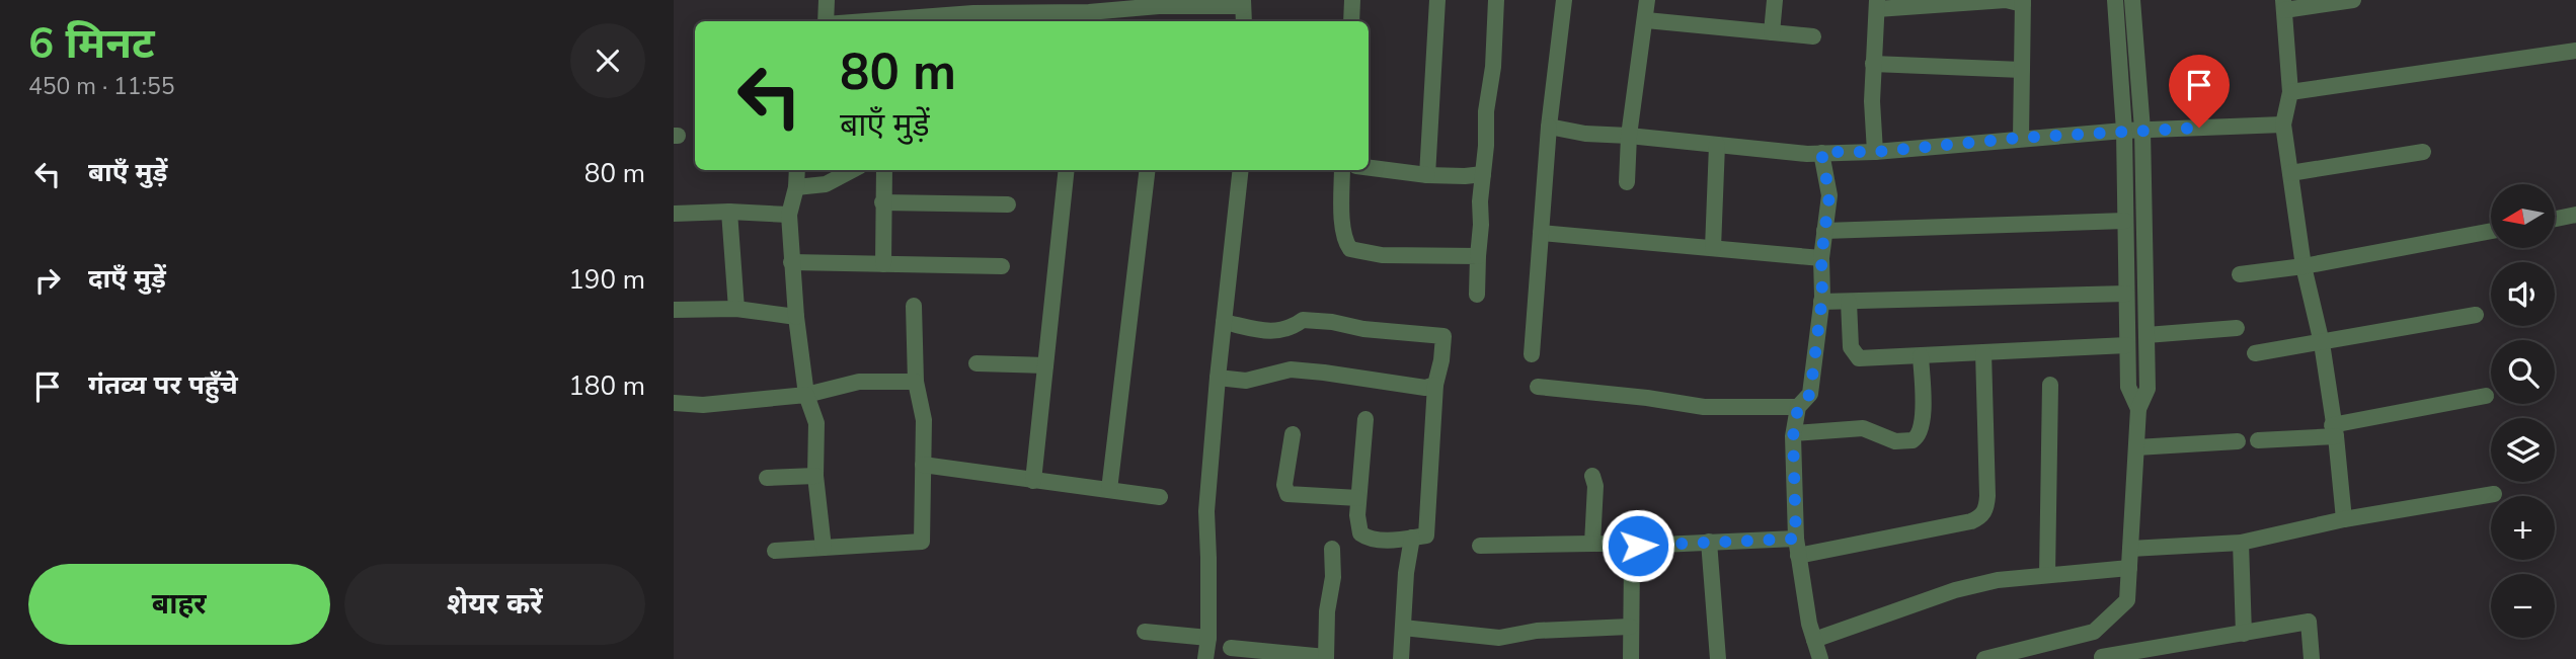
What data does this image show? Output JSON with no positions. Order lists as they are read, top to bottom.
{
  "north": "left",
  "page": {
    "heading": ["6 मिनट", "450 m · 11:55"],
    "turn": ["80 m", "बाएँ मुड़ें"],
    "list": [
      {
        "name": "बाएँ मुड़ें",
        "value": "80 m"
      },
      {
        "name": "दाएँ मुड़ें",
        "value": "190 m"
      },
      {
        "name": "गंतव्य पर पहुँचे",
        "value": "180 m"
      }
    ],
    "map_buttons": ["+", "−"],
    "buttons": ["बाहर", "शेयर करें"]
  }
}
